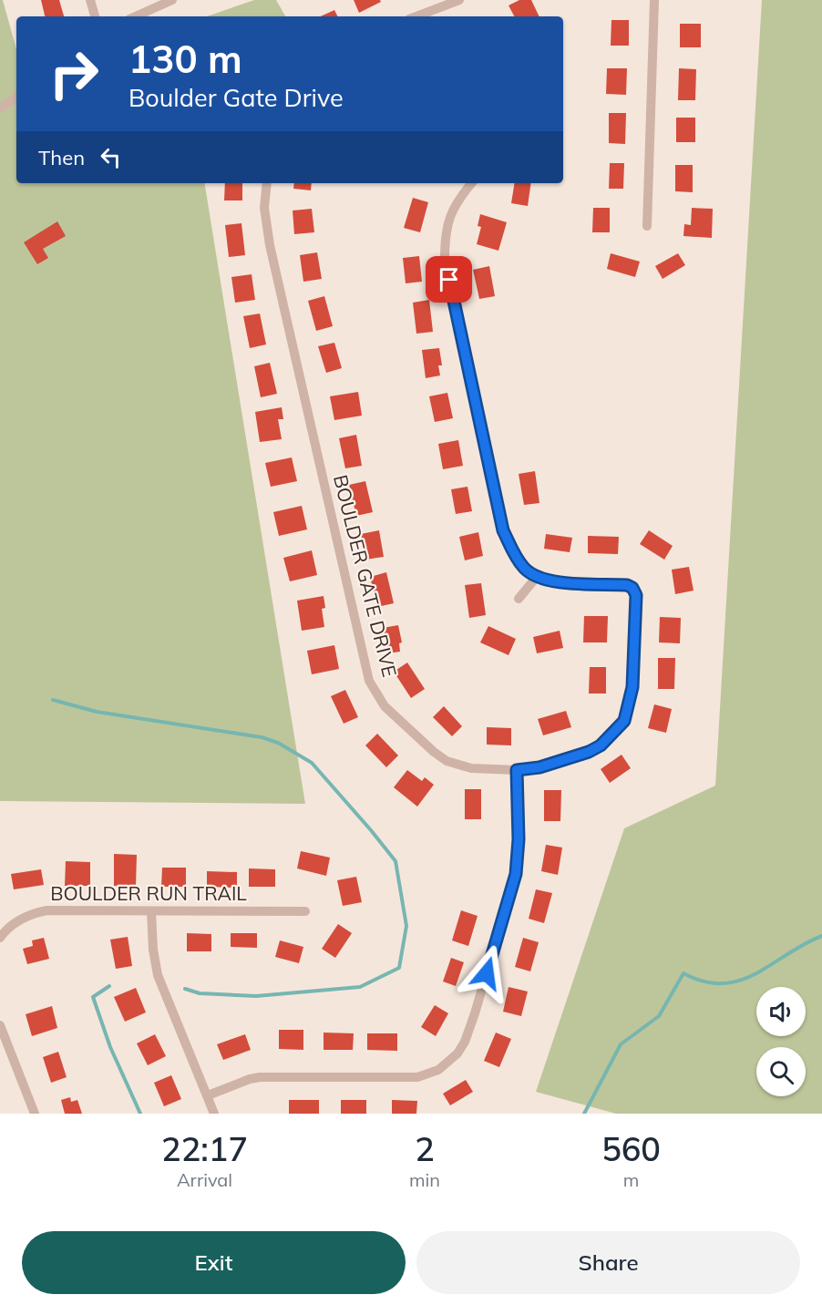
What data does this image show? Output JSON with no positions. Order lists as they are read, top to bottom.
{
  "streets": {
    "street": ["BOULDER GATE DRIVE", "BOULDER RUN TRAIL"]
  },
  "page": {
    "turn": ["130 m", "Boulder Gate Drive"],
    "then": "Then",
    "eta": [
      "22:17",
      "Arrival",
      "2",
      "min",
      "560",
      "m"
    ],
    "buttons": ["Exit", "Share"]
  }
}
